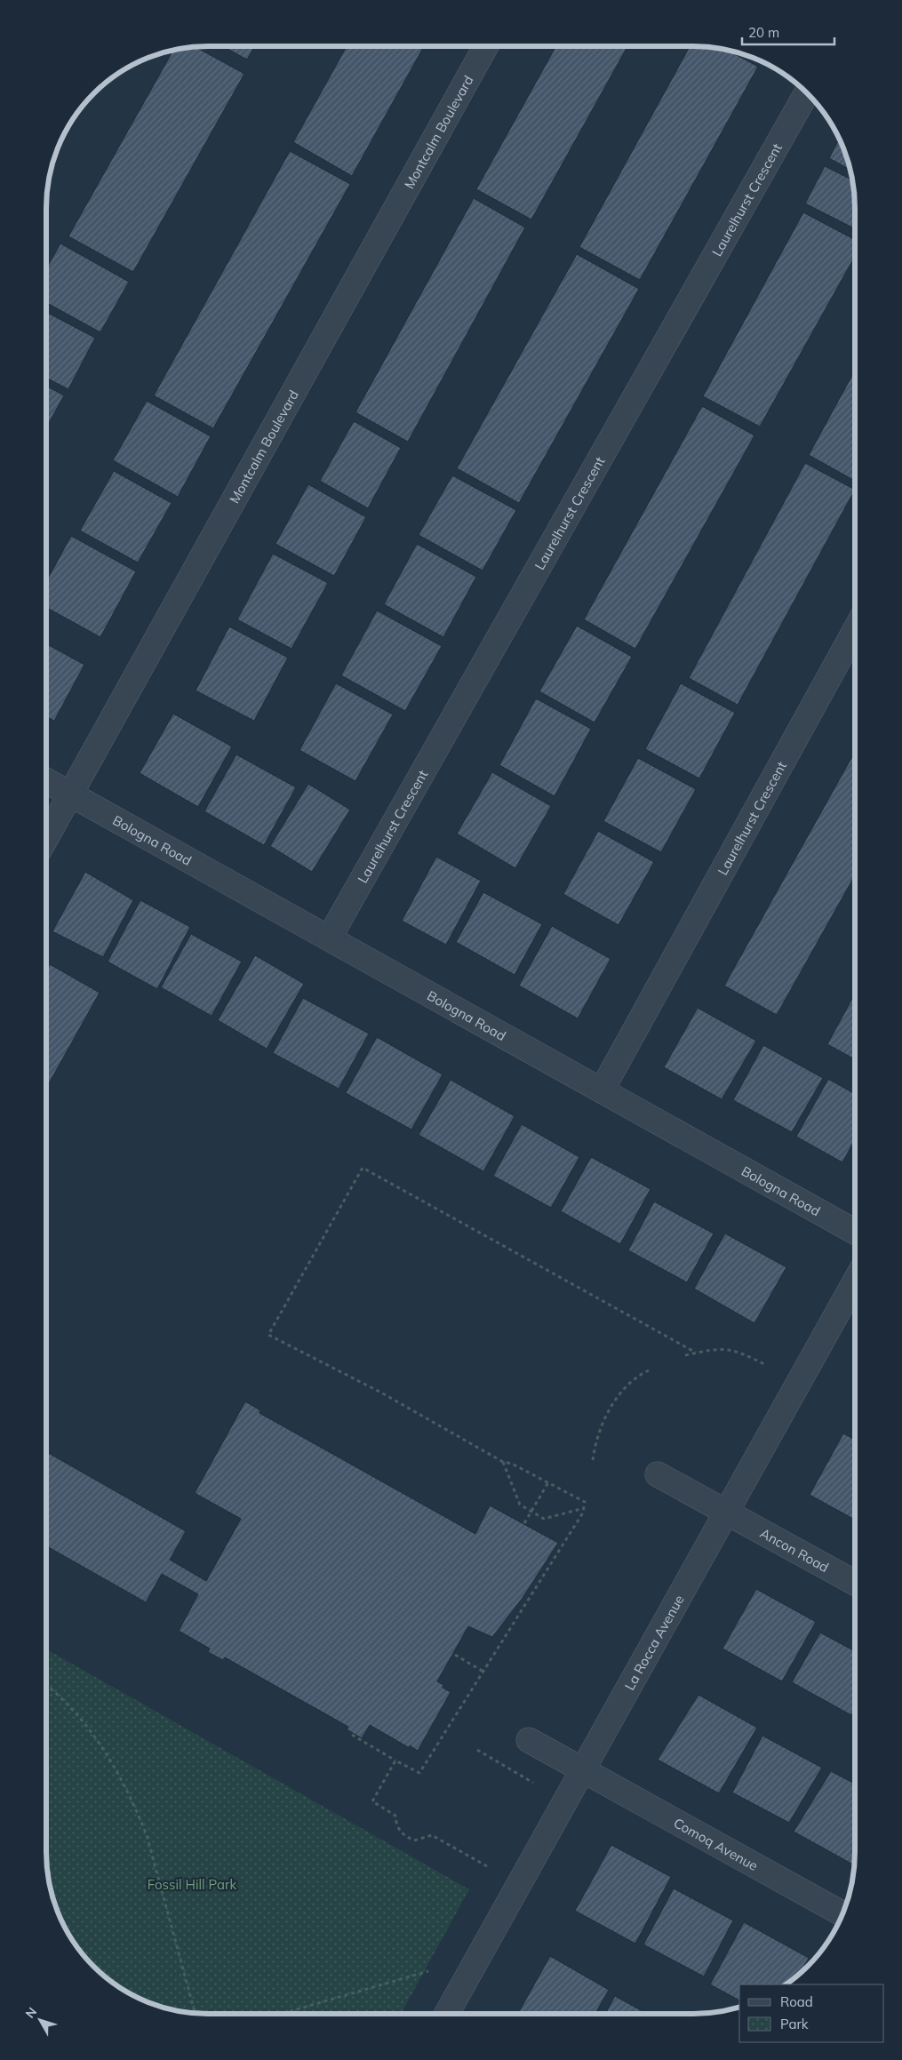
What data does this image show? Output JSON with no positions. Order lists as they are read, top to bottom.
{
  "streets": {
    "street": [
      "Montcalm Boulevard",
      "Laurelhurst Crescent",
      "Bologna Road",
      "Ancon Road",
      "La Rocca Avenue",
      "Comoq Avenue"
    ]
  },
  "crossings": [
    ["Montcalm Boulevard", "Bologna Road"],
    ["Laurelhurst Crescent", "Bologna Road"],
    ["Ancon Road", "La Rocca Avenue"],
    ["La Rocca Avenue", "Comoq Avenue"]
  ],
  "parks": ["Fossil Hill Park"],
  "legend": ["Road", "Park"],
  "scale_bar": "20 m",
  "north": "top left"
}
